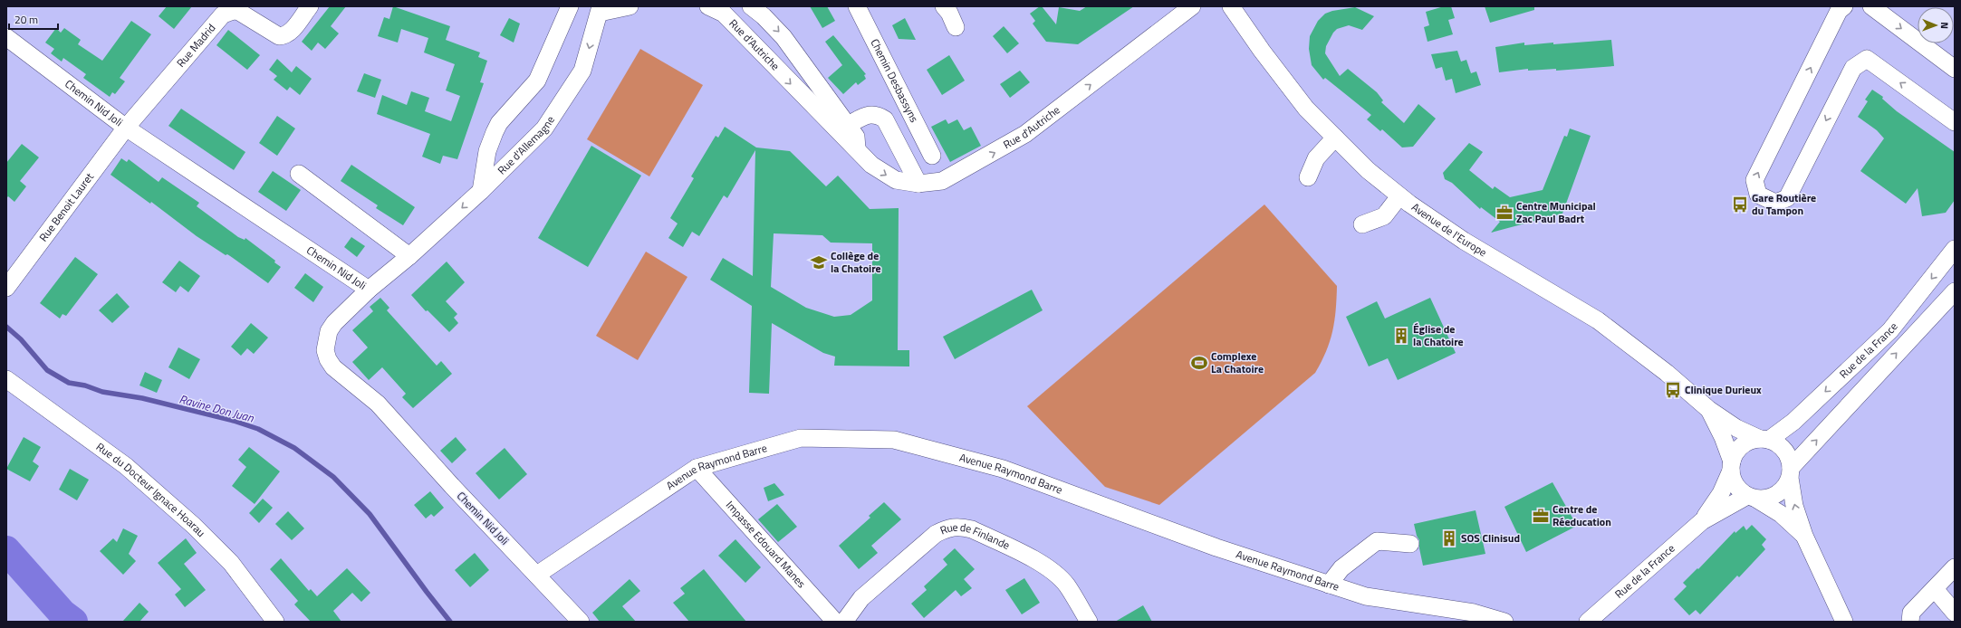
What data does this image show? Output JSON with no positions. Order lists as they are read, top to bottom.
{
  "streets": {
    "street": [
      "Rue d'Autriche",
      "Rue Madrid",
      "Chemin Desbassyns",
      "Chemin Nid Joli",
      "Rue d'Allemagne",
      "Rue Benoit Lauret",
      "Avenue de l'Europe",
      "Rue de la France",
      "Avenue Raymond Barre",
      "Rue du Docteur Ignace Hoarau",
      "Rue de Finlande",
      "Impasse Edouard Manes"
    ]
  },
  "crossings": [
    ["Rue Madrid", "Chemin Nid Joli"],
    ["Rue Madrid", "Rue Benoit Lauret"],
    ["Chemin Nid Joli", "Rue d'Allemagne"],
    ["Chemin Nid Joli", "Rue Benoit Lauret"],
    ["Chemin Nid Joli", "Avenue Raymond Barre"],
    ["Avenue de l'Europe", "Rue de la France"],
    ["Avenue Raymond Barre", "Impasse Edouard Manes"]
  ],
  "water": ["Ravine Don Juan"],
  "places": {
    "bus stop": ["Gare Routière du Tampon", "Clinique Durieux"],
    "office": ["Centre Municipal Zac Paul Badrt", "Centre de Réeducation"],
    "school or university": ["Collège de la Chatoire"],
    "building": ["Église de la Chatoire", "SOS Clinisud"],
    "sports": ["Complexe La Chatoire"]
  },
  "scale_bar": "20 m",
  "north": "right"
}
